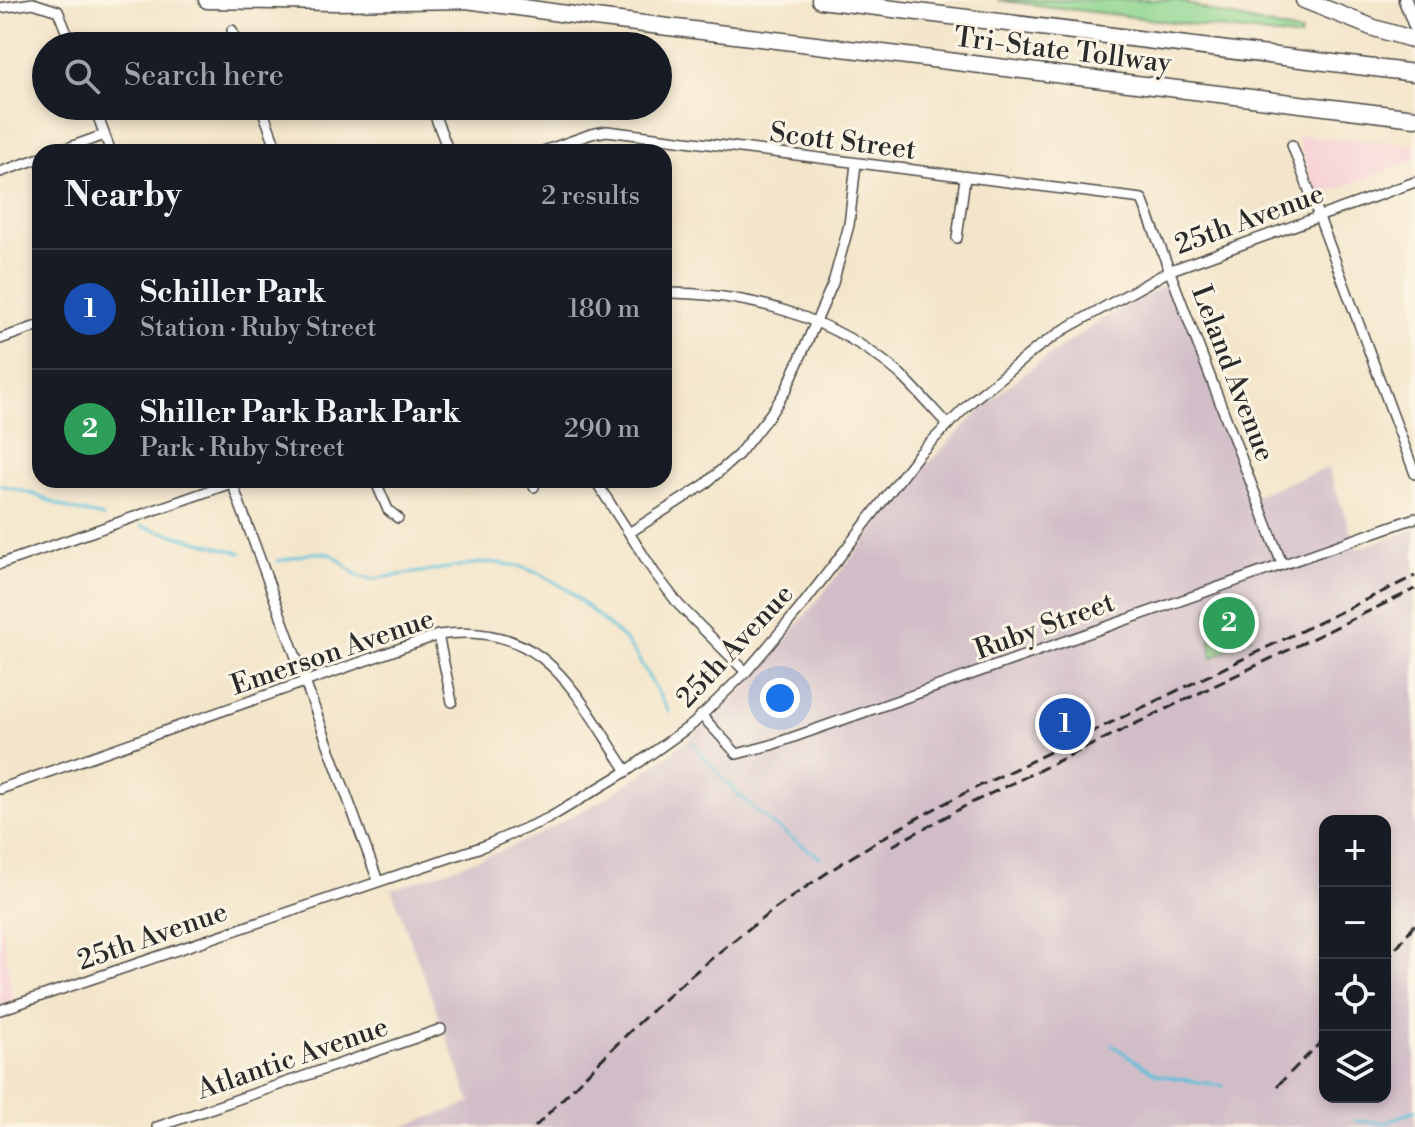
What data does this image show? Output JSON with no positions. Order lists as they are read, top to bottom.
{
  "streets": {
    "highway": ["Tri-State Tollway"],
    "street": [
      "Scott Street",
      "25th Avenue",
      "Leland Avenue",
      "Ruby Street",
      "Emerson Avenue",
      "Atlantic Avenue"
    ]
  },
  "crossings": [
    ["Scott Street", "Leland Avenue"],
    ["25th Avenue", "Leland Avenue"],
    ["25th Avenue", "Ruby Street"],
    ["25th Avenue", "Emerson Avenue"],
    ["Leland Avenue", "Ruby Street"]
  ],
  "page": {
    "search": "Search here",
    "heading": ["Nearby", "2 results"],
    "list": [
      {
        "mark": "1",
        "name": "Schiller Park",
        "note": "Station · Ruby Street",
        "value": "180 m"
      },
      {
        "mark": "2",
        "name": "Shiller Park Bark Park",
        "note": "Park · Ruby Street",
        "value": "290 m"
      }
    ],
    "pins": ["2", "1"],
    "map_buttons": ["+", "−"]
  }
}
